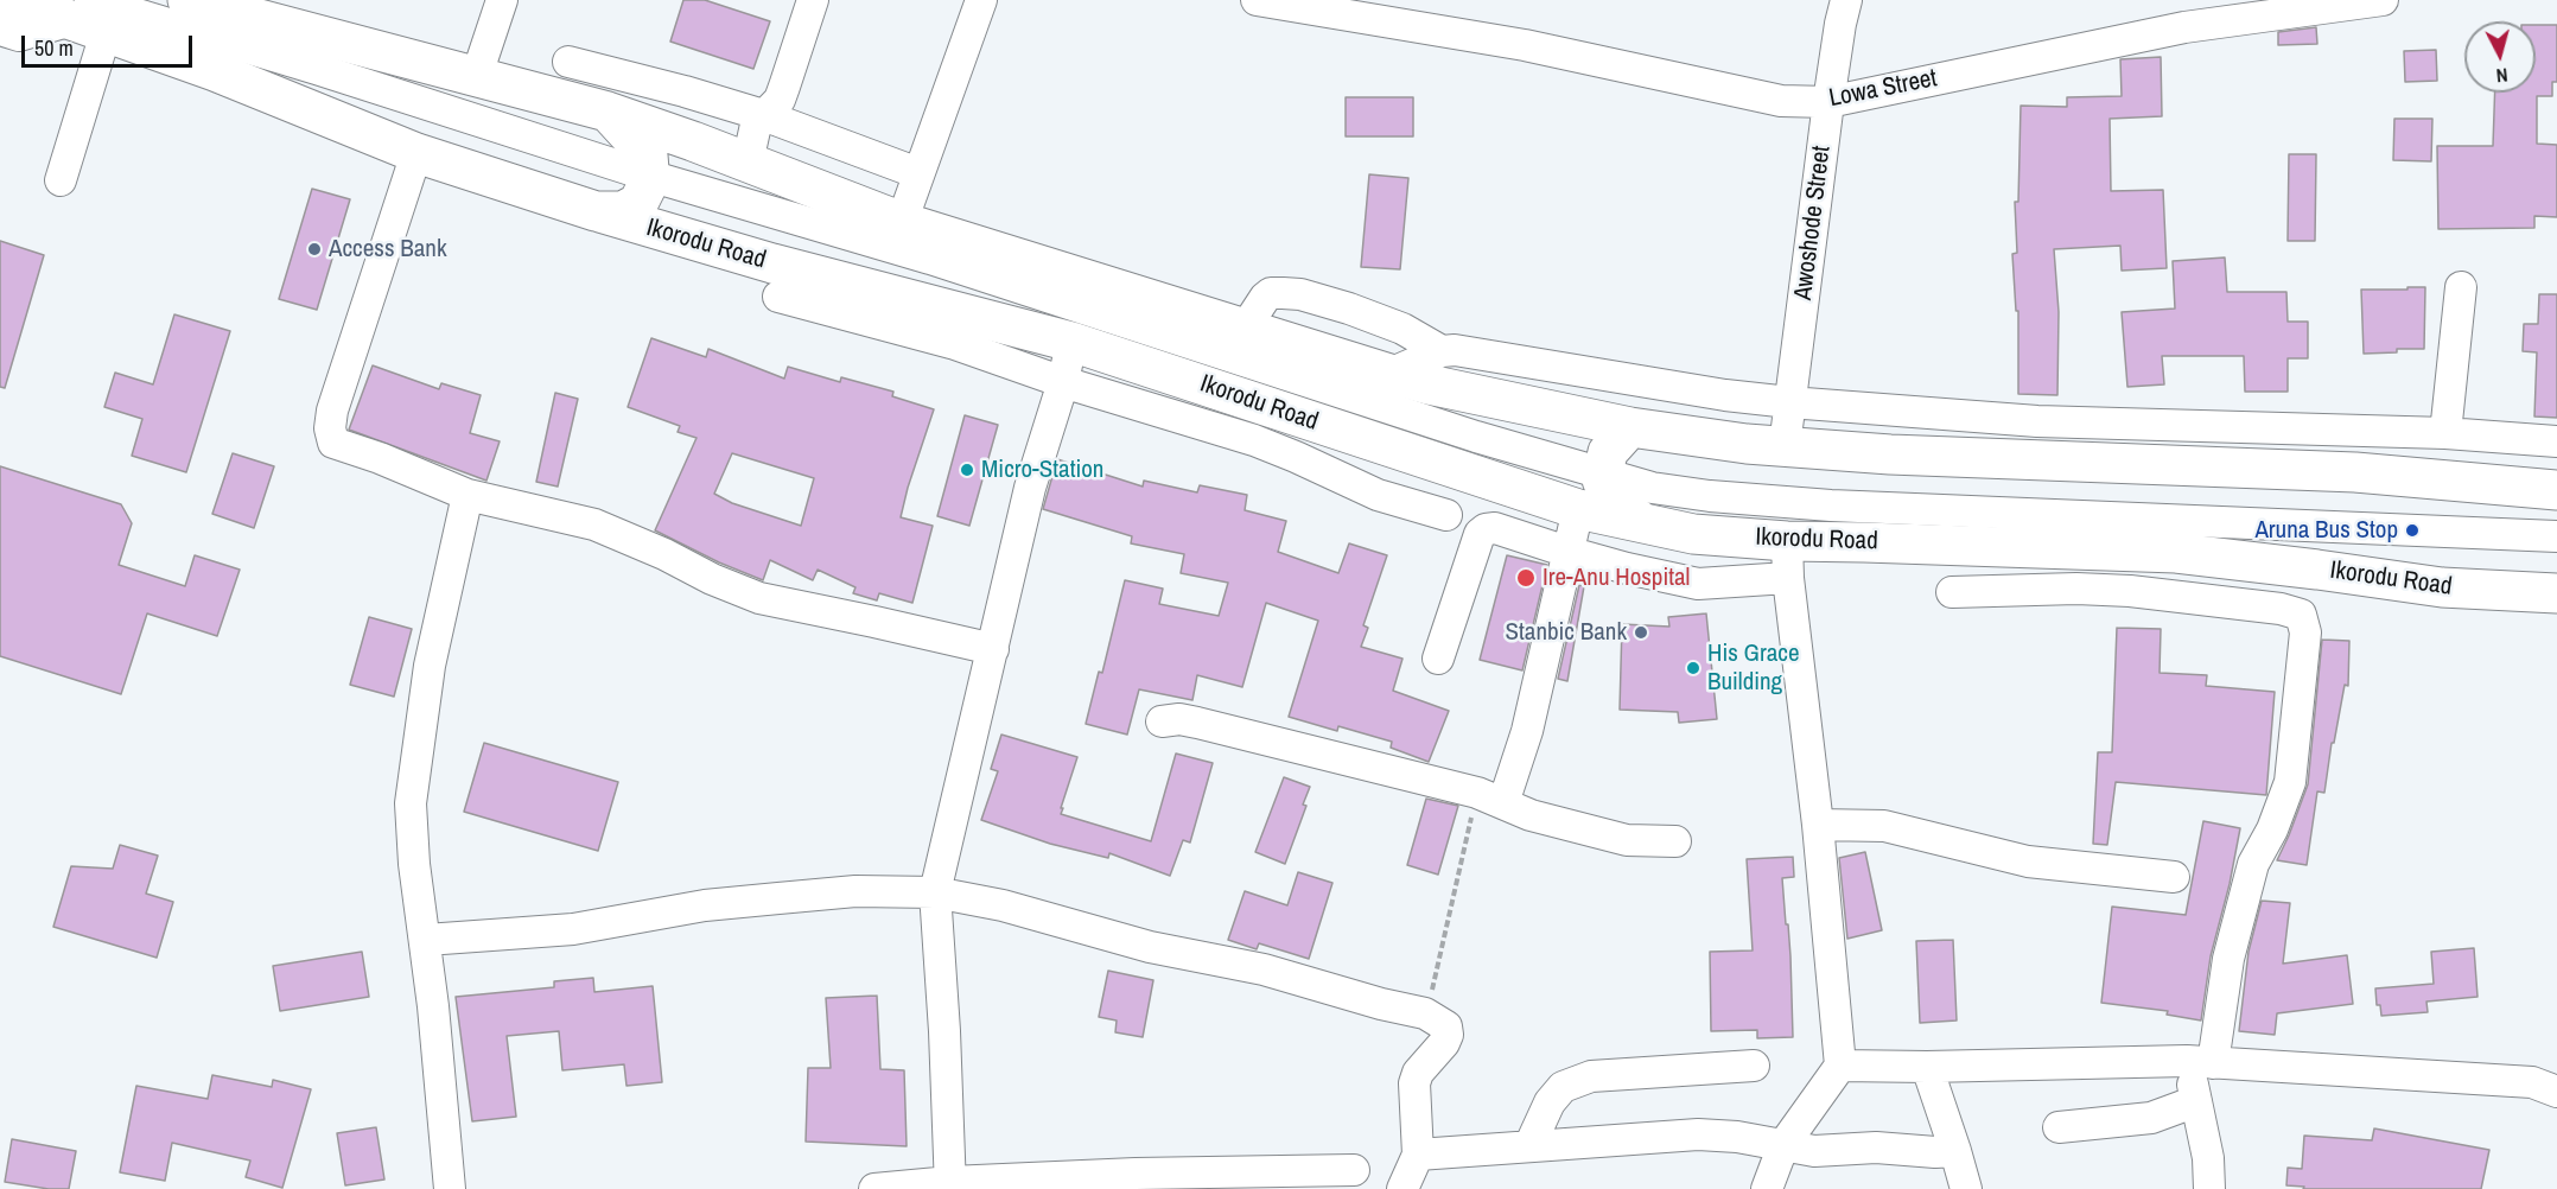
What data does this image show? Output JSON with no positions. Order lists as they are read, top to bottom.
{
  "streets": {
    "highway": ["Ikorodu Road"],
    "street": ["Lowa Street", "Awoshode Street"]
  },
  "crossings": [
    ["Lowa Street", "Awoshode Street"]
  ],
  "places": [
    "Access Bank",
    "Micro-Station",
    "Aruna Bus Stop",
    "Ire-Anu Hospital",
    "Stanbic Bank",
    "His Grace Building"
  ],
  "scale_bar": "50 m",
  "north": "bottom"
}
